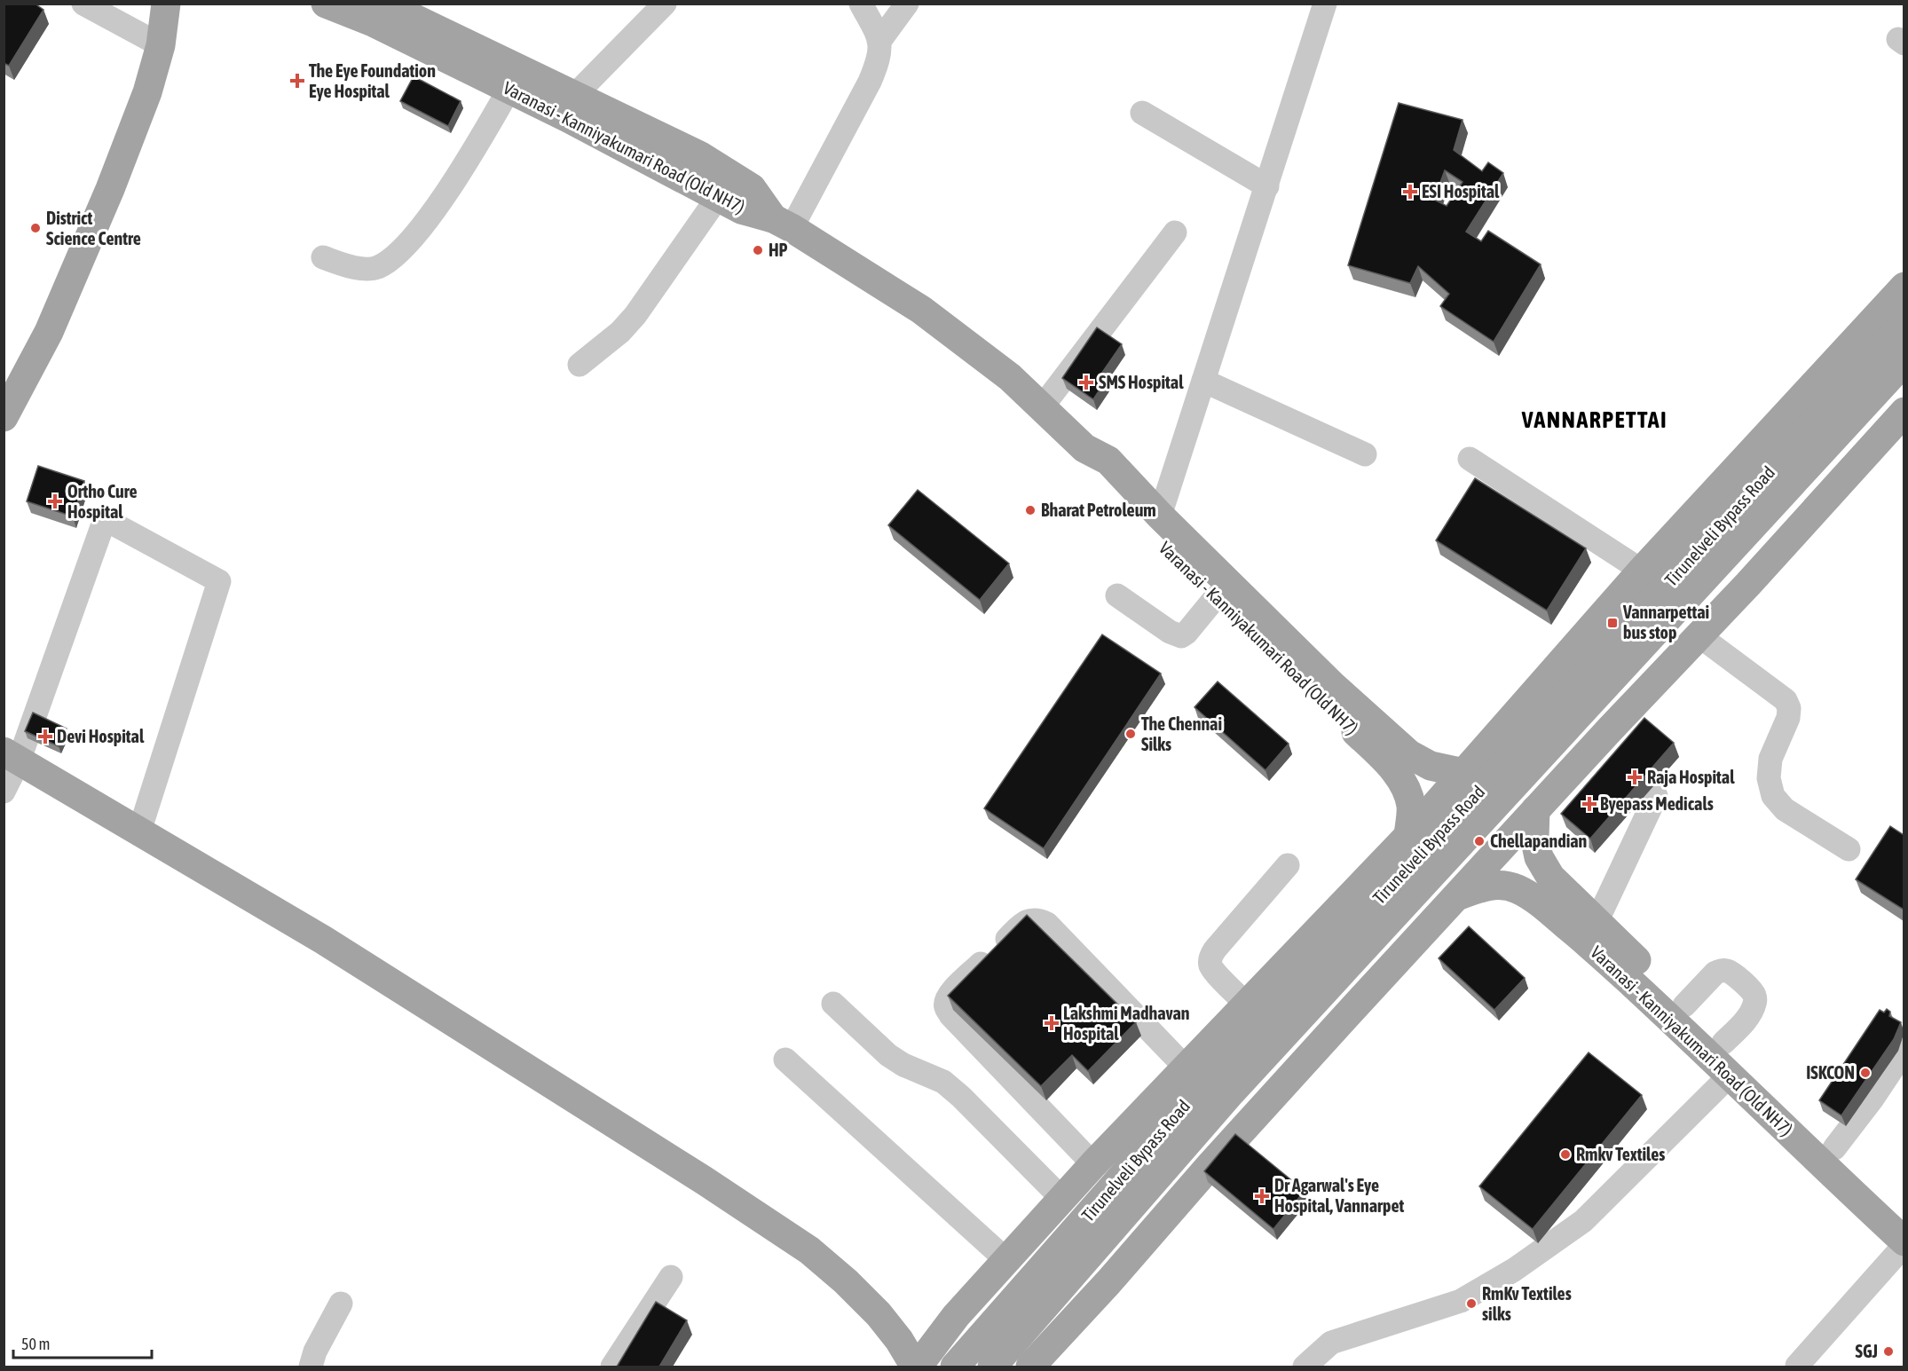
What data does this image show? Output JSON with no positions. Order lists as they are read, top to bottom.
{
  "streets": {
    "main road": ["Varanasi - Kanniyakumari Road (Old NH7)", "Tirunelveli Bypass Road"]
  },
  "districts": ["VANNARPETTAI"],
  "places": {
    "health": [
      "The Eye Foundation Eye Hospital",
      "ESI Hospital",
      "SMS Hospital",
      "Ortho Cure Hospital",
      "Devi Hospital",
      "Raja Hospital",
      "Byepass Medicals",
      "Lakshmi Madhavan Hospital",
      "Dr Agarwal's Eye Hospital, Vannarpet"
    ],
    "other": [
      "District Science Centre",
      "HP",
      "Bharat Petroleum",
      "The Chennai Silks",
      "Chellapandian",
      "ISKCON",
      "Rmkv Textiles",
      "RmKv Textiles silks",
      "SGJ"
    ],
    "transit": ["Vannarpettai bus stop"]
  },
  "scale_bar": "50 m"
}
